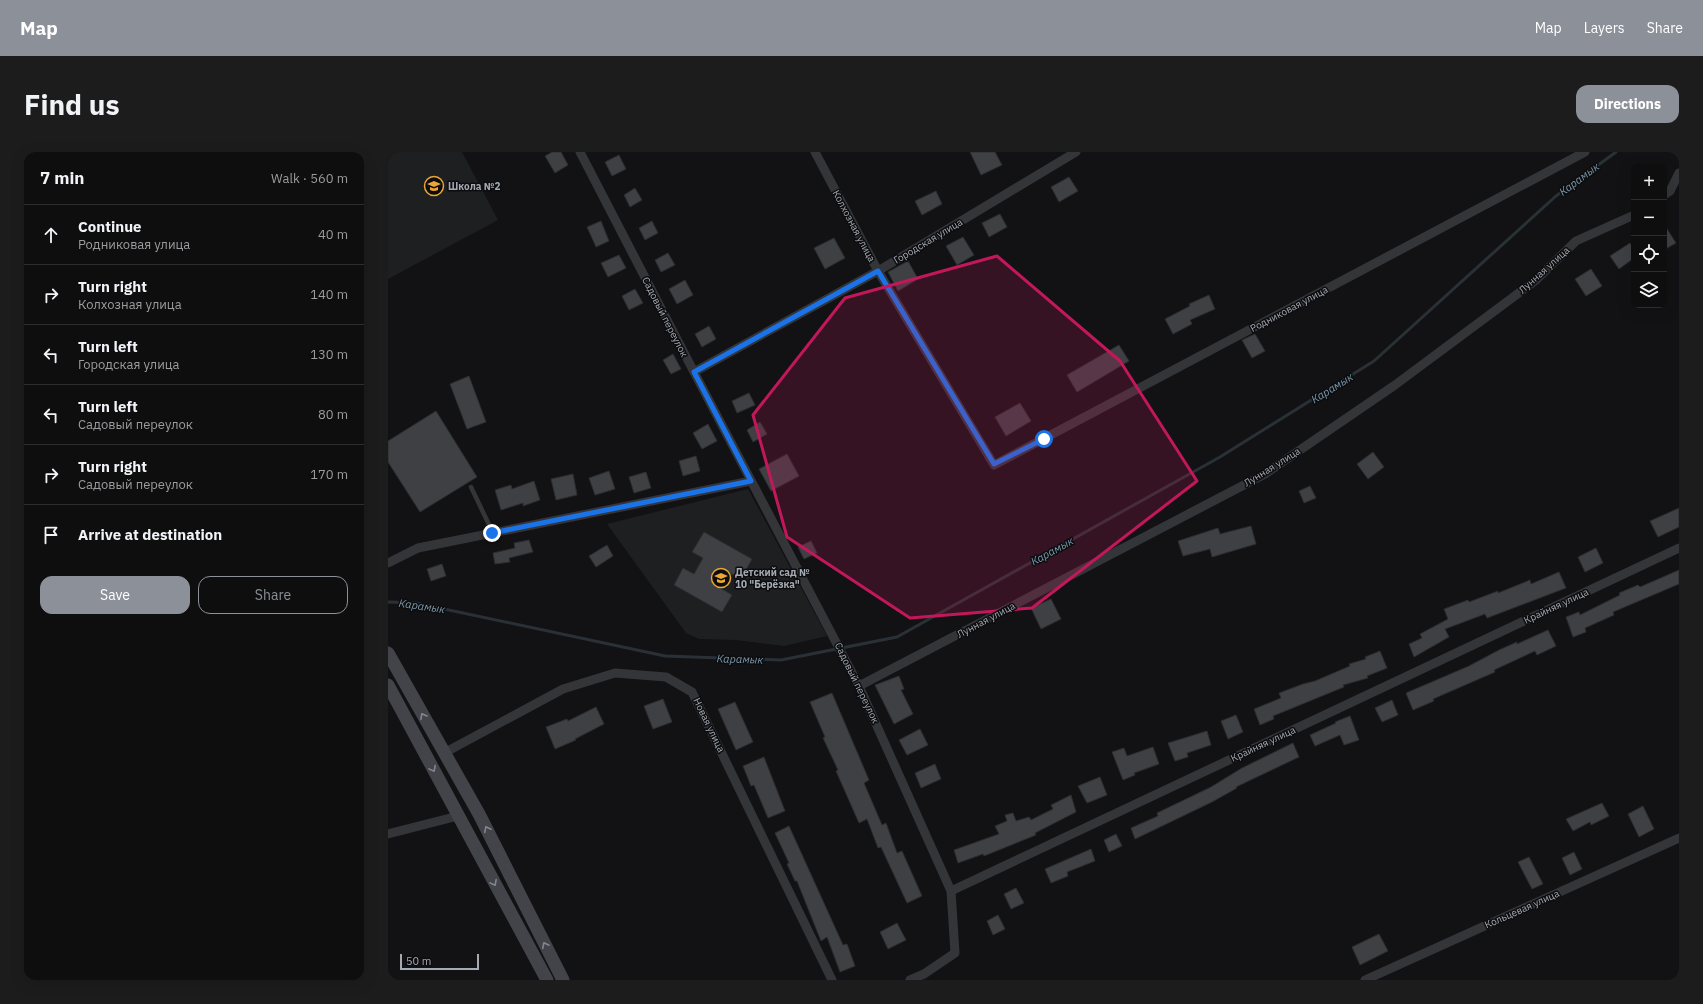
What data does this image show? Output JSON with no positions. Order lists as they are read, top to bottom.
{
  "streets": {
    "street": [
      "Колхозная улица",
      "Городская улица",
      "Лунная улица",
      "Родниковая улица",
      "Садовый переулок",
      "Крайняя улица",
      "Новая улица",
      "Кольцевая улица"
    ]
  },
  "crossings": [
    ["Колхозная улица", "Городская улица"],
    ["Колхозная улица", "Родниковая улица"],
    ["Городская улица", "Садовый переулок"],
    ["Лунная улица", "Садовый переулок"],
    ["Садовый переулок", "Крайняя улица"]
  ],
  "water": ["Карамык"],
  "places": {
    "school or university": ["Школа №2", "Детский сад № 10 \"Берёзка\""]
  },
  "scale_bar": "50 m",
  "page": {
    "header": "Map",
    "nav": ["Map", "Layers", "Share"],
    "buttons": [
      "Directions",
      ["Save", "Share"]
    ],
    "title": "Find us",
    "heading": ["7 min", "Walk · 560 m"],
    "map_buttons": ["+", "−"],
    "list": [
      ["Continue", "Родниковая улица", "40 m"],
      ["Turn right", "Колхозная улица", "140 m"],
      ["Turn left", "Городская улица", "130 m"],
      ["Turn left", "Садовый переулок", "80 m"],
      ["Turn right", "Садовый переулок", "170 m"],
      "Arrive at destination"
    ],
    "scale": "50 m"
  }
}
